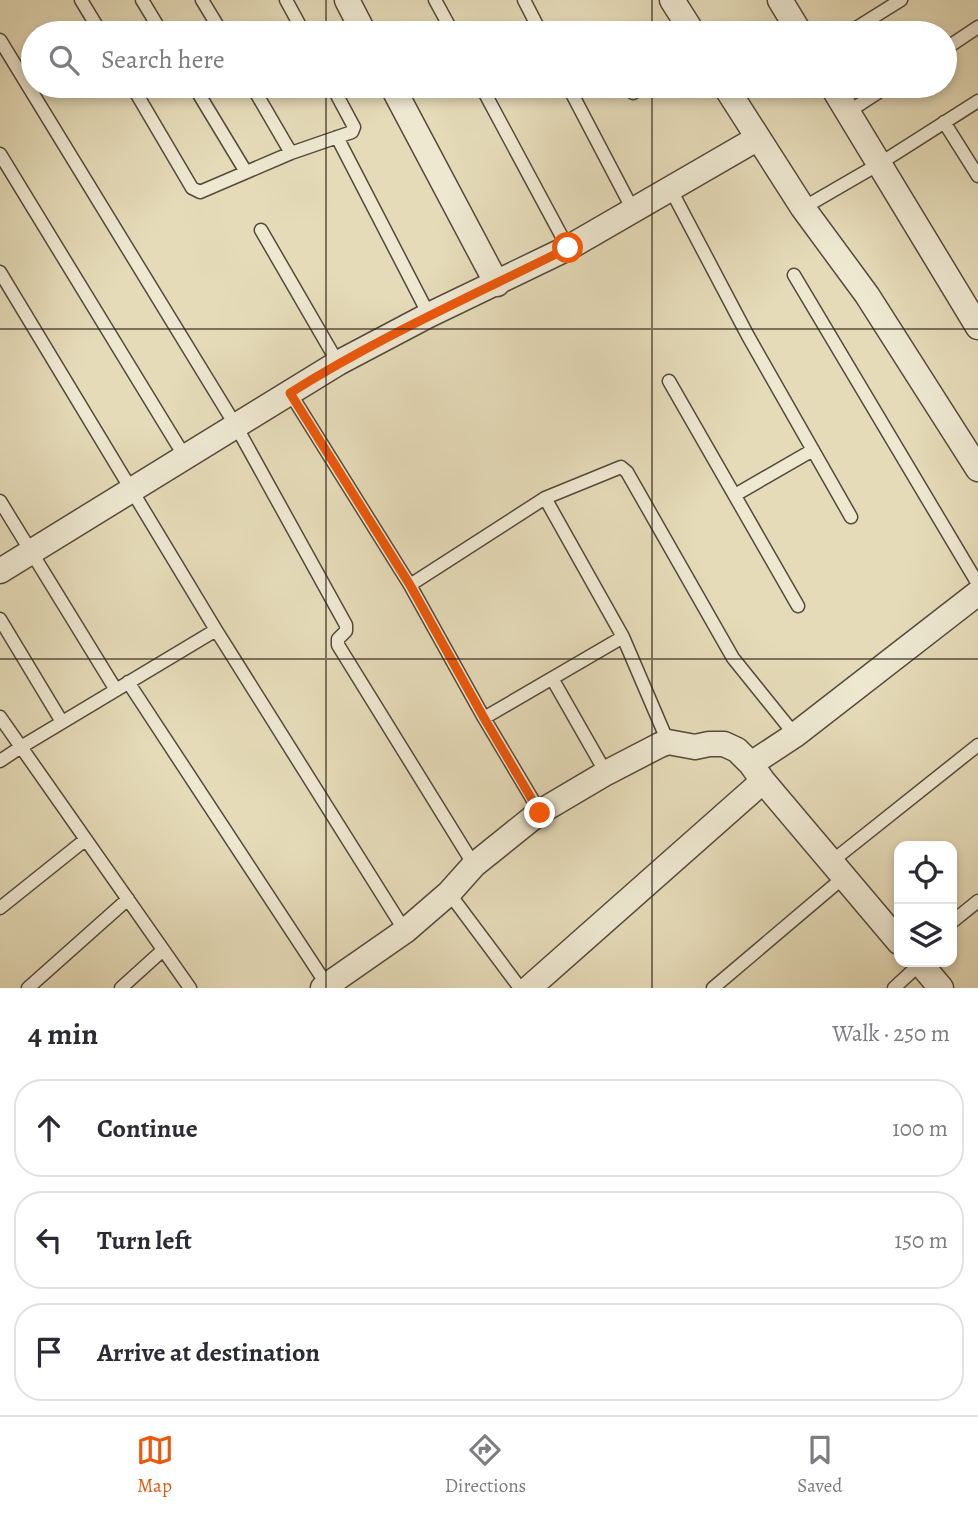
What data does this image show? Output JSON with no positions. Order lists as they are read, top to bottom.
{
  "page": {
    "search": "Search here",
    "heading": ["4 min", "Walk · 250 m"],
    "list": [
      ["Continue", "100 m"],
      ["Turn left", "150 m"],
      "Arrive at destination"
    ],
    "nav": ["Map", "Directions", "Saved"]
  }
}
